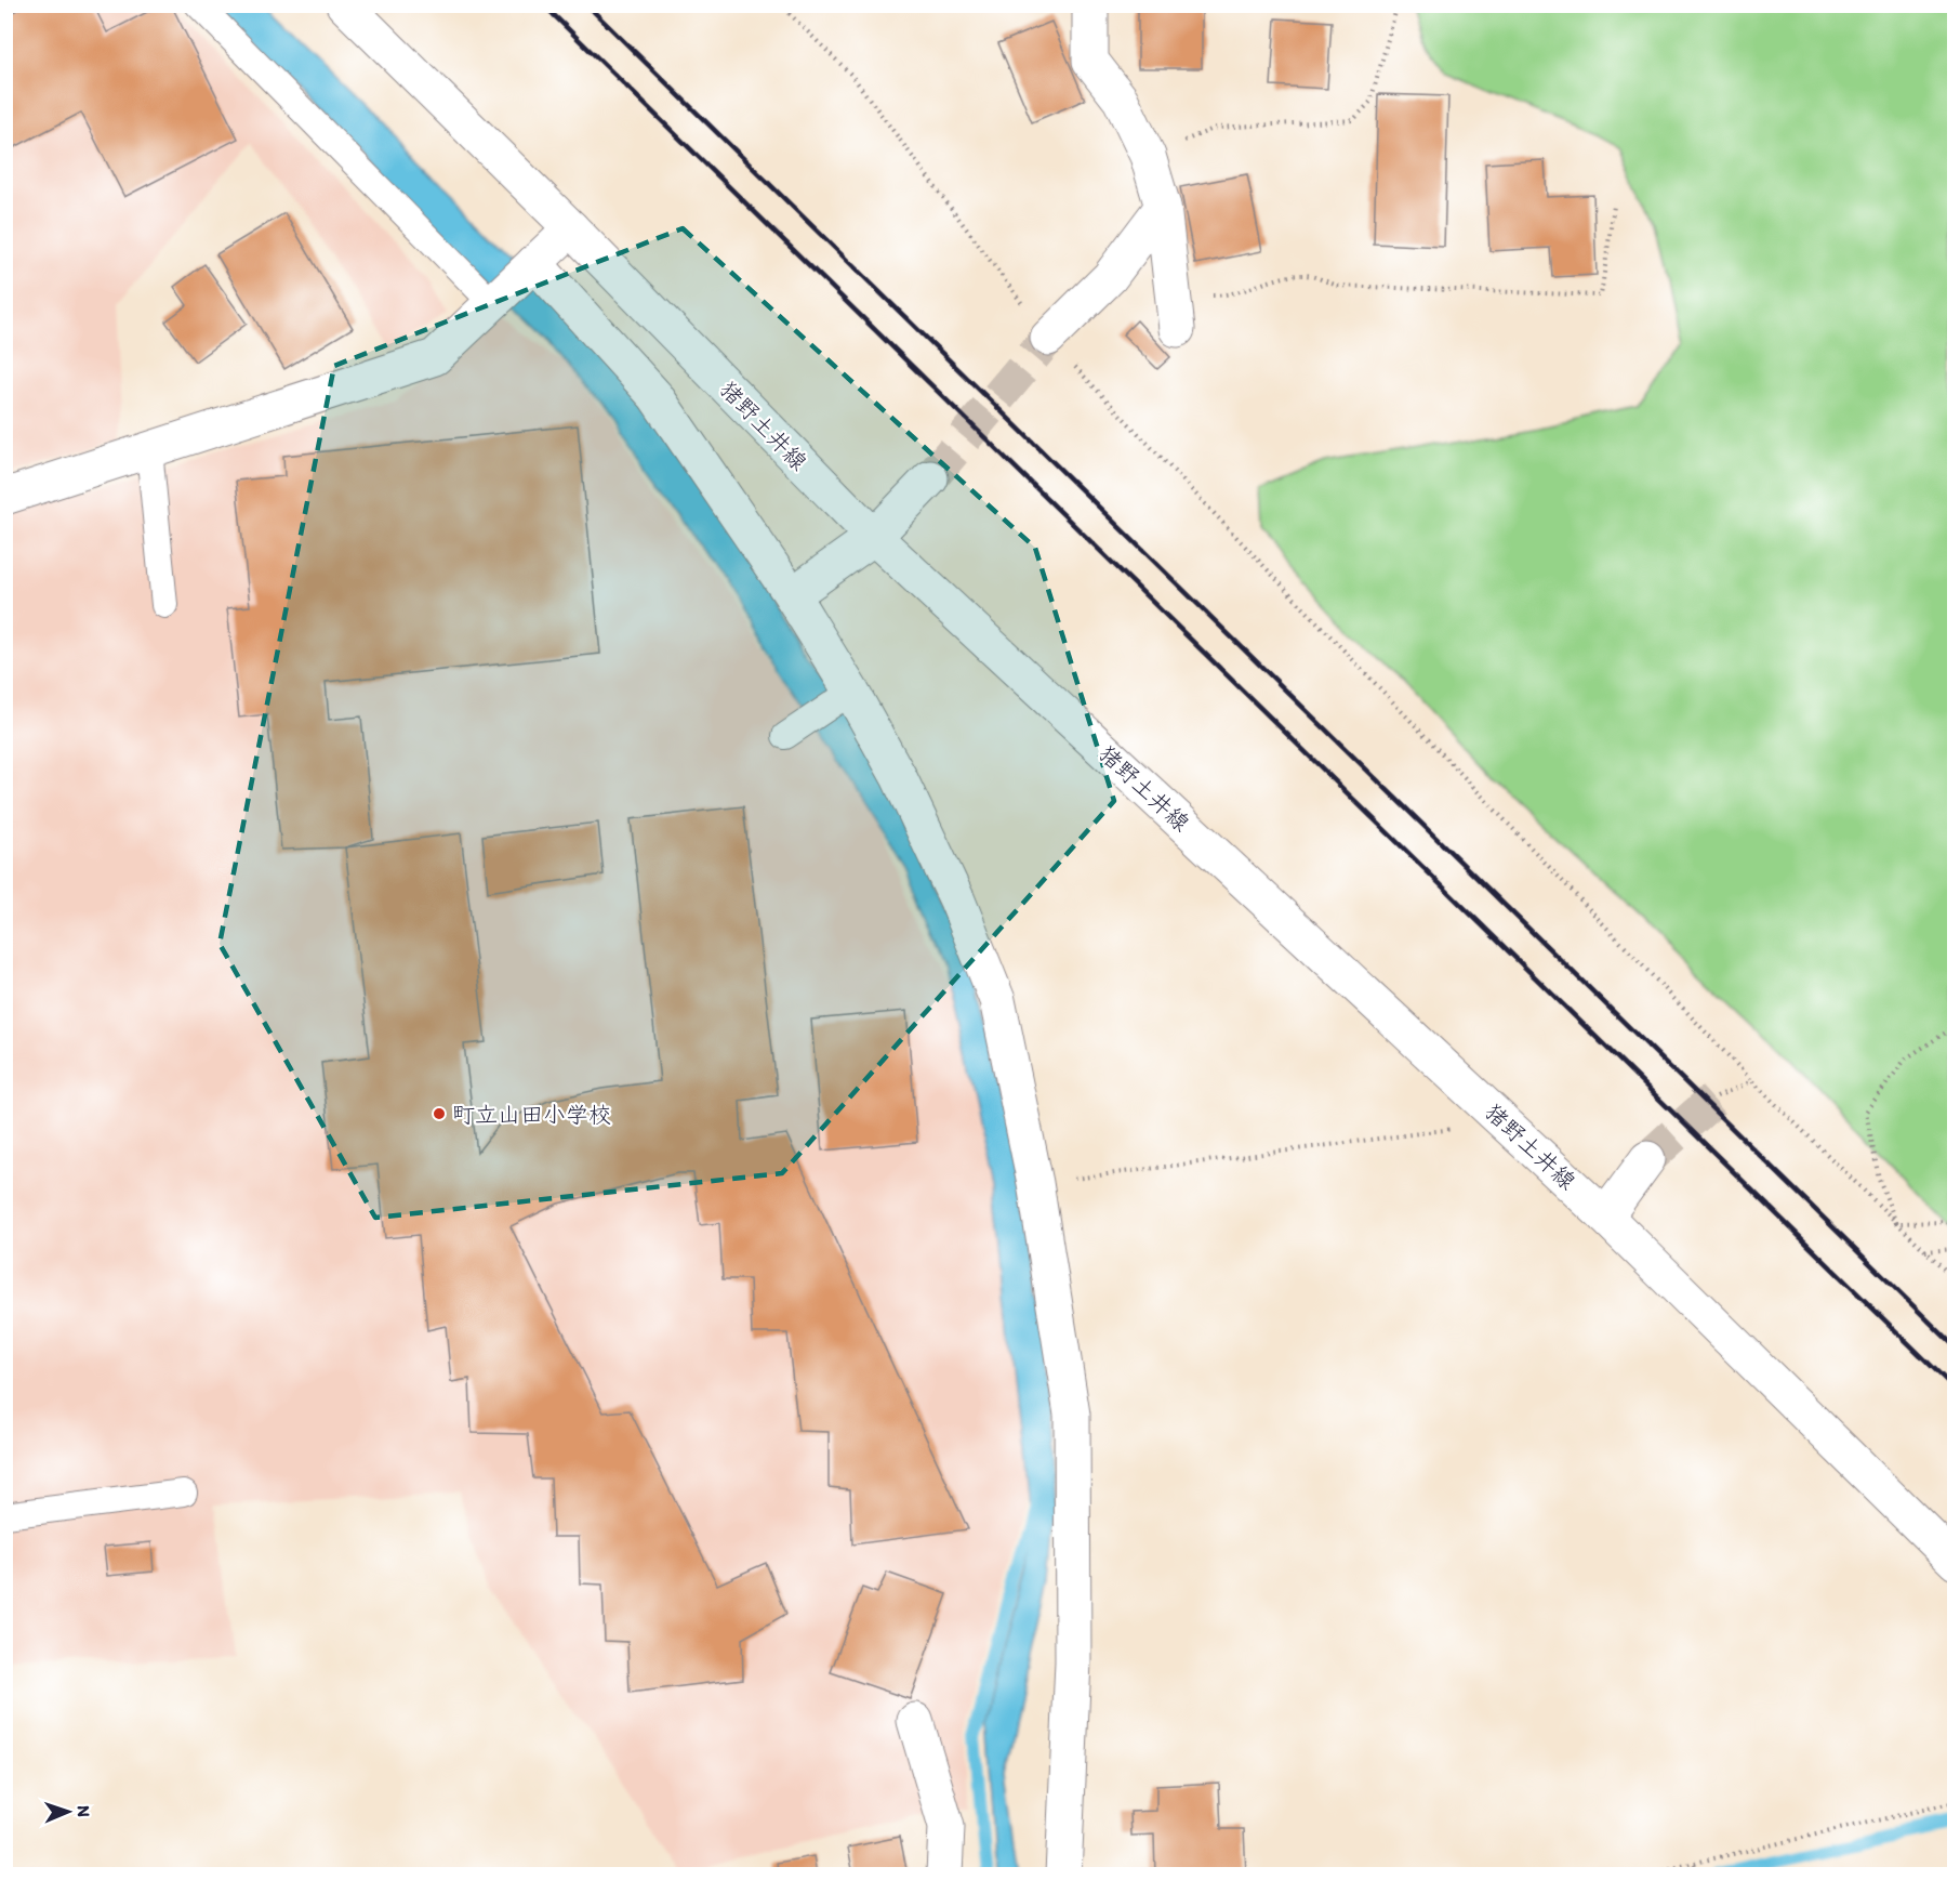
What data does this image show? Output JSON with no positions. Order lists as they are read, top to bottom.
{
  "streets": {
    "street": ["猪野土井線"]
  },
  "places": ["町立山田小学校"],
  "north": "right"
}
